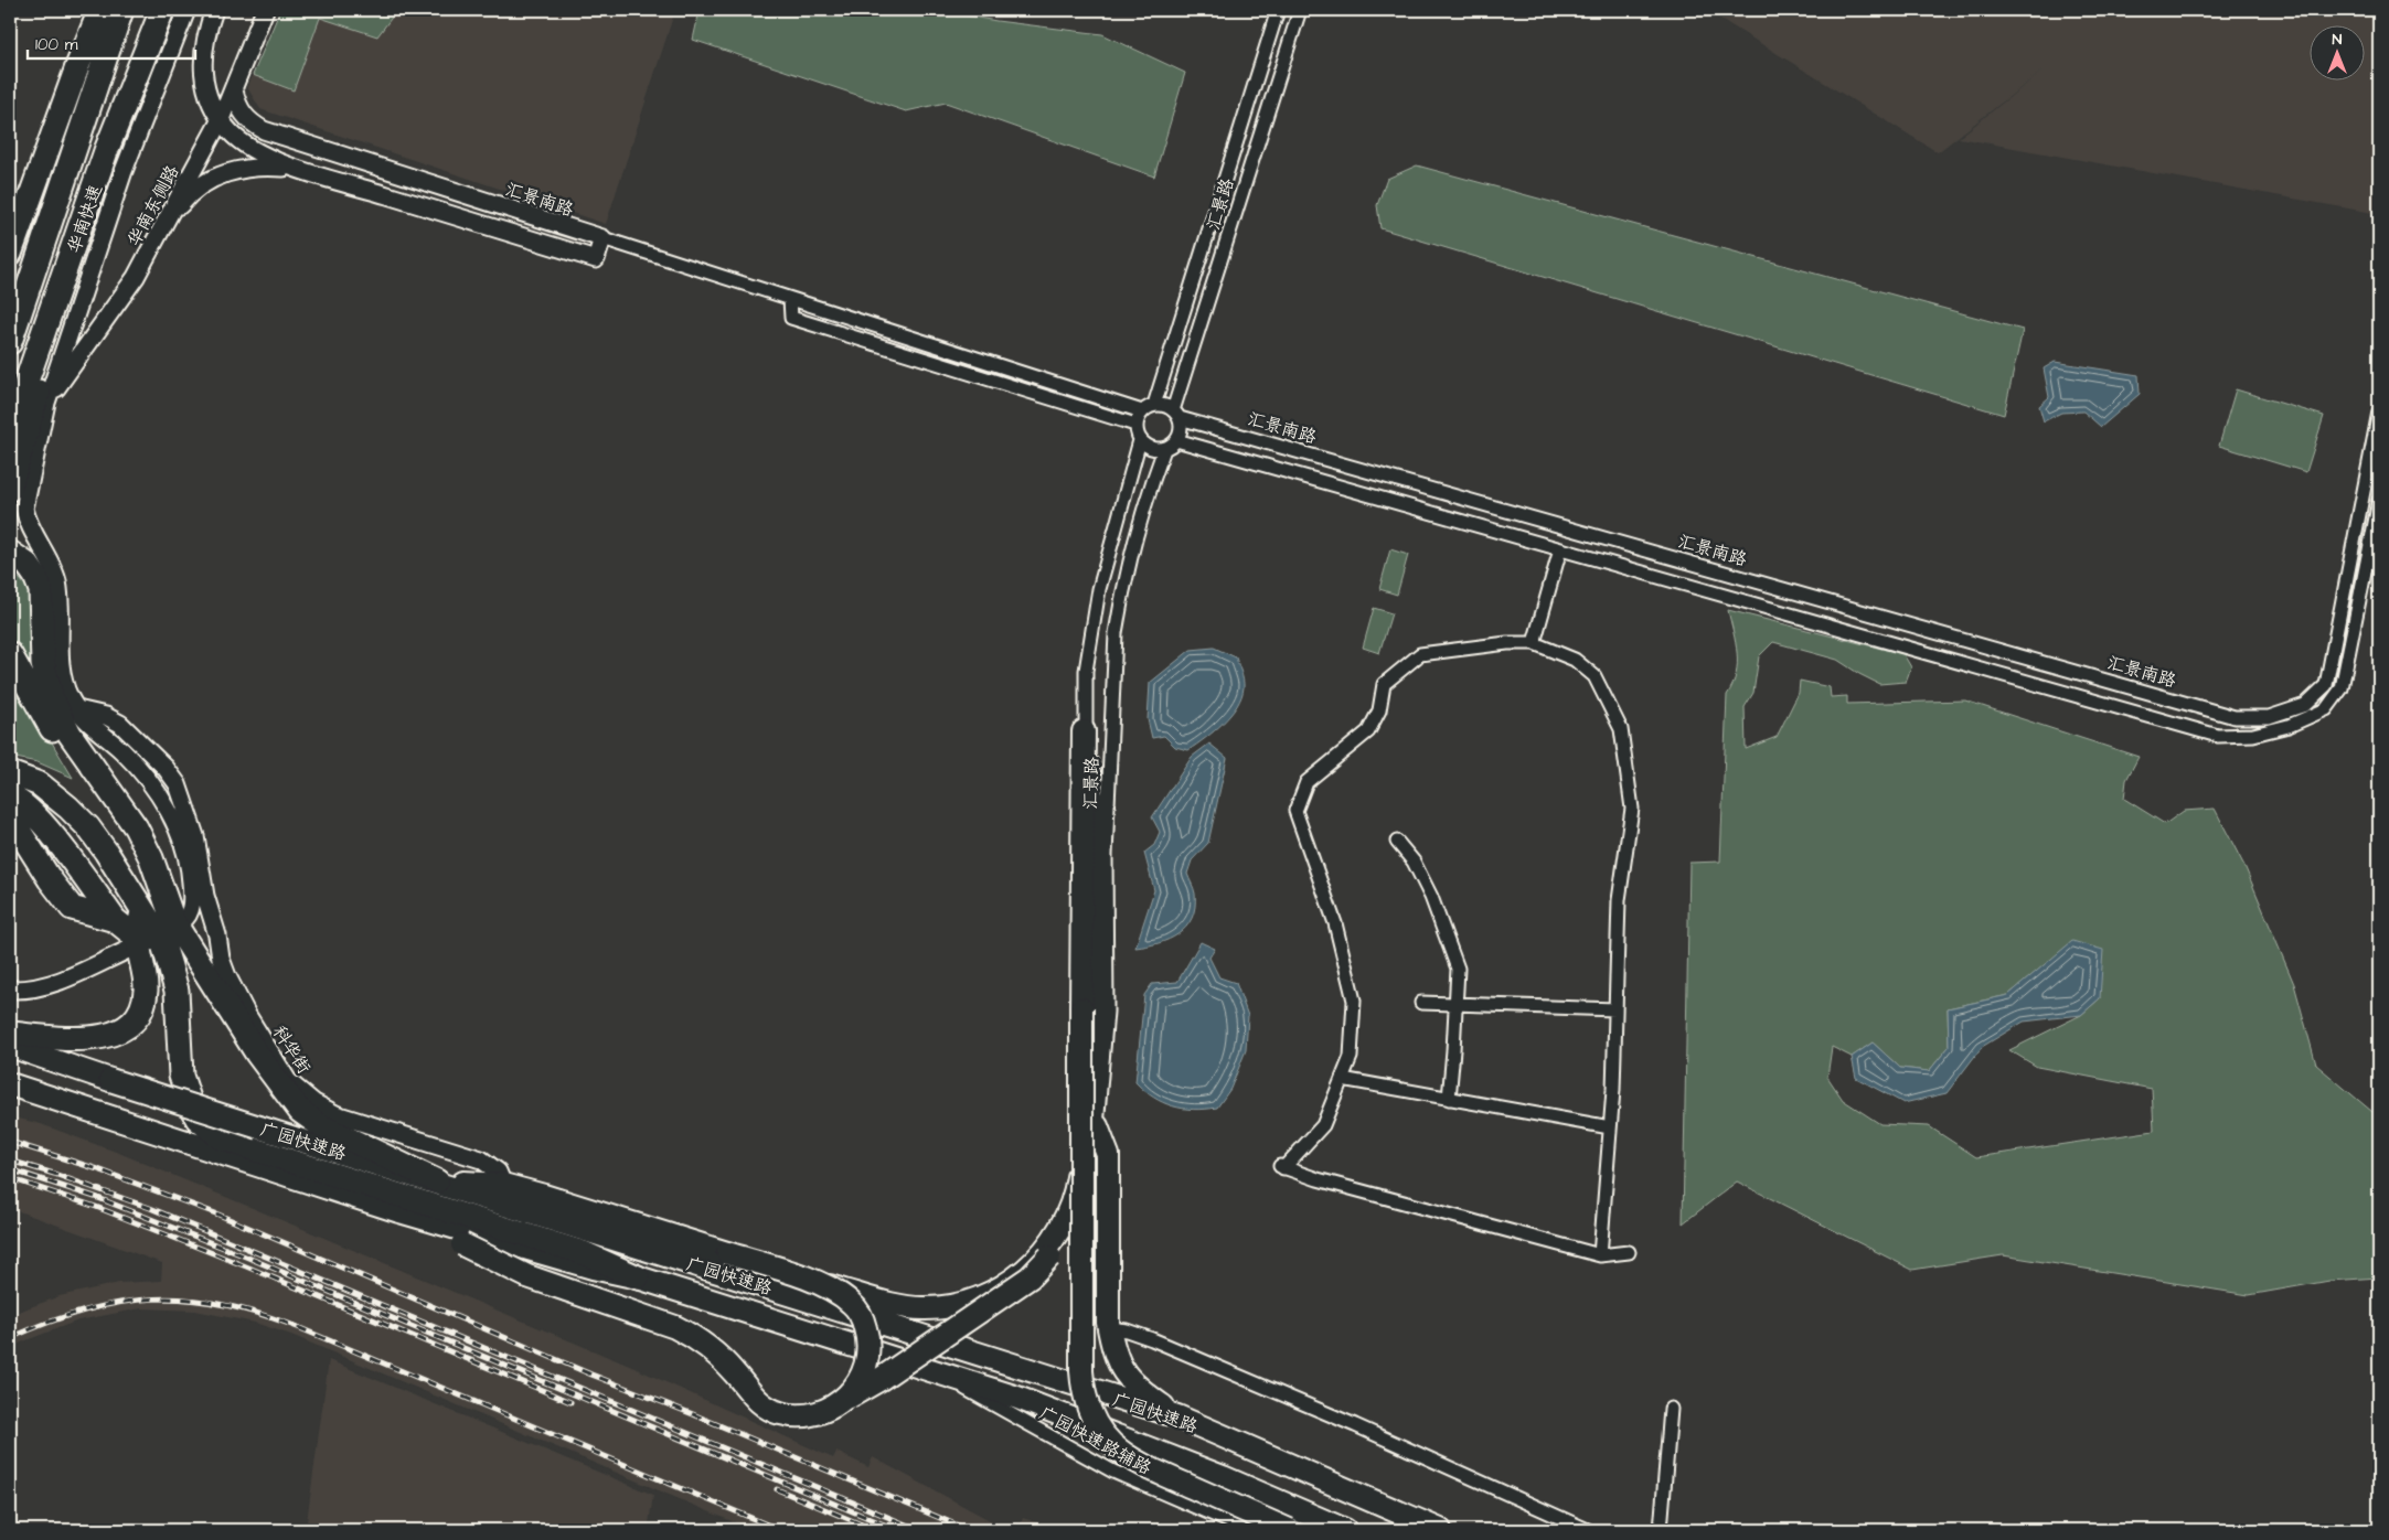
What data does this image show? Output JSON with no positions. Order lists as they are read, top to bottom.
{
  "streets": {
    "highway": ["华南快速", "广园快速路"],
    "street": [
      "汇景南路",
      "汇景路",
      "华南东侧路",
      "科华街",
      "广园快速路辅路"
    ]
  },
  "crossings": [
    ["汇景南路", "汇景路"],
    ["汇景南路", "华南东侧路"],
    ["华南东侧路", "科华街"],
    ["广园快速路", "广园快速路辅路"]
  ],
  "scale_bar": "100 m",
  "north": "top"
}
